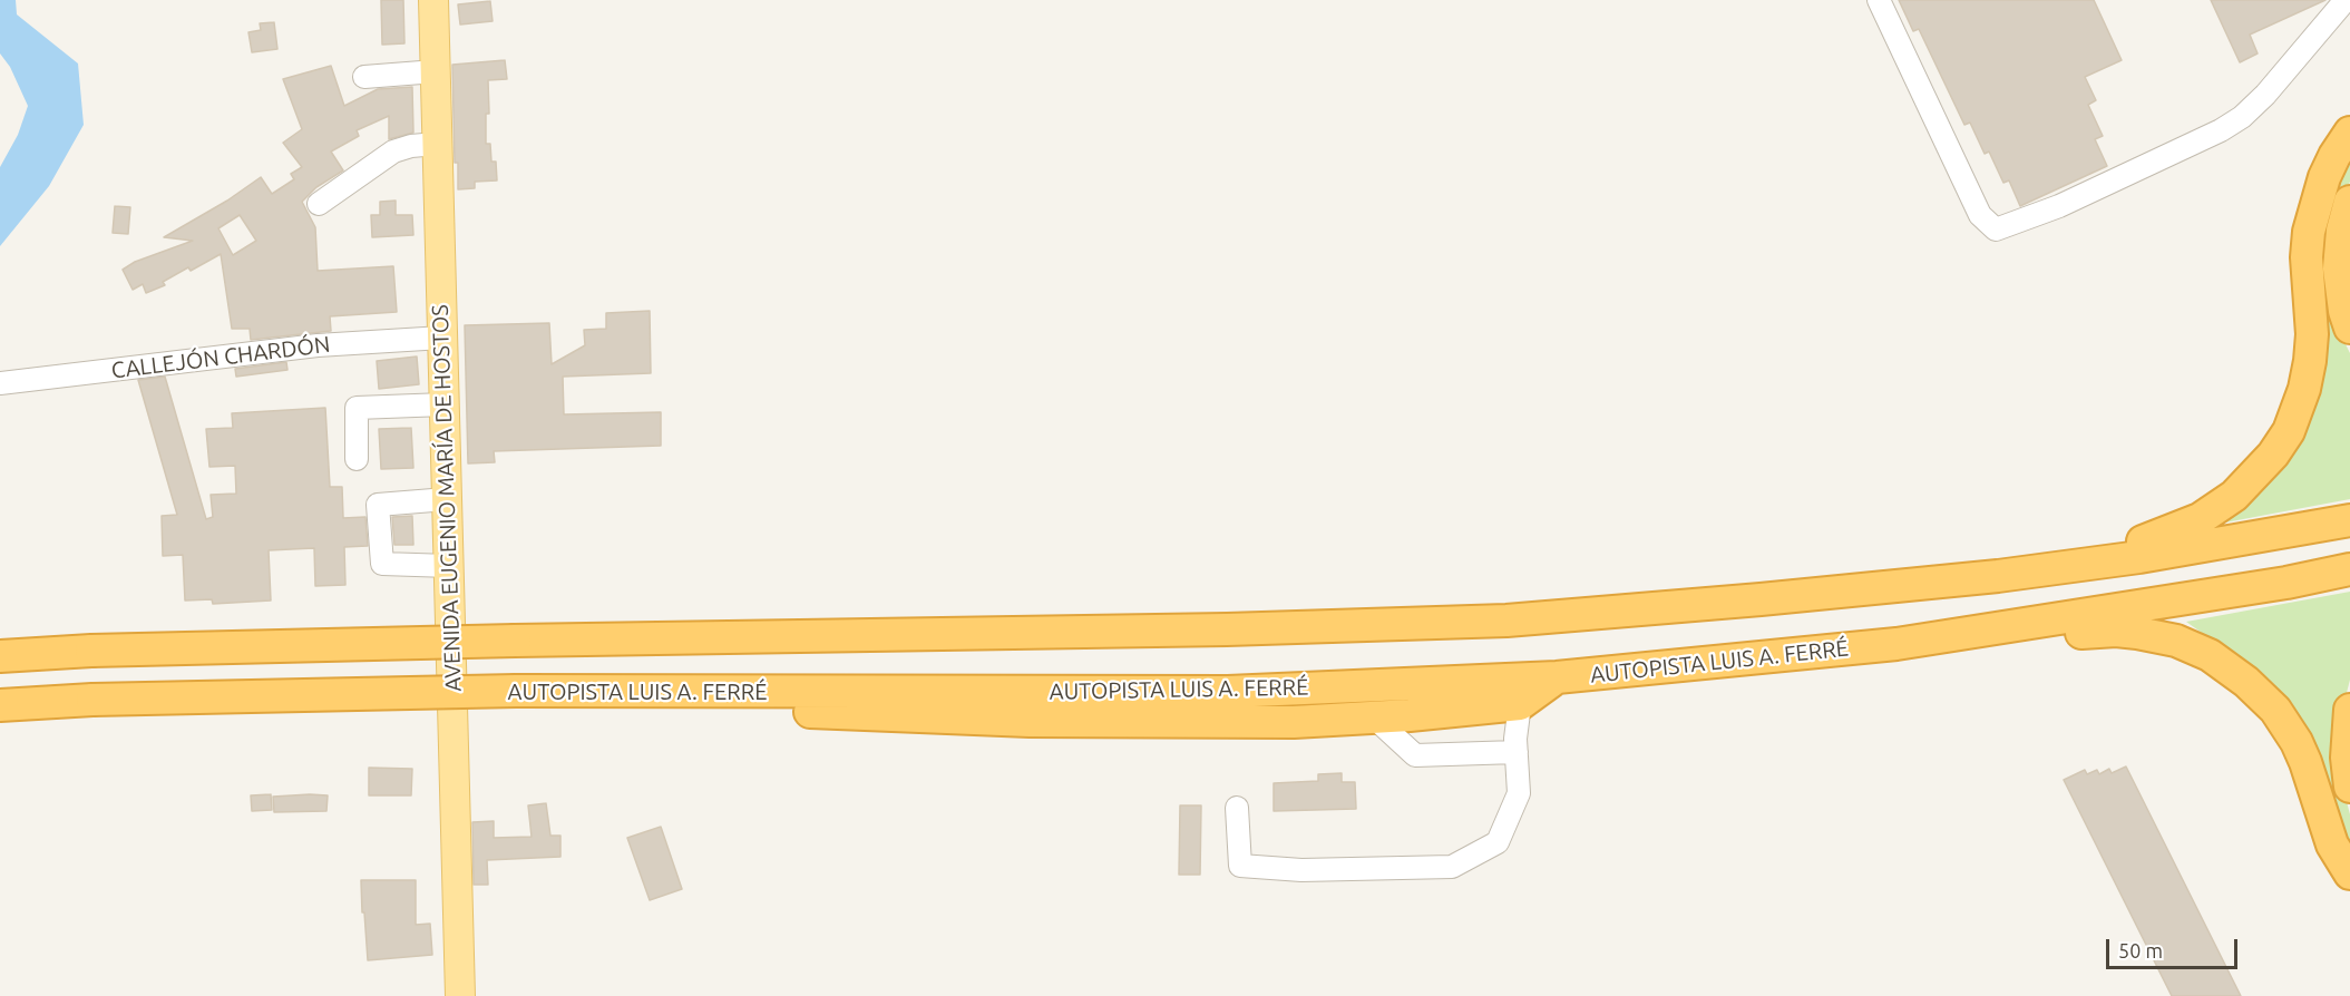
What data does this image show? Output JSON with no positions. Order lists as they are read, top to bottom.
{
  "streets": {
    "highway": ["AUTOPISTA LUIS A. FERRÉ"],
    "main road": ["AVENIDA EUGENIO MARÍA DE HOSTOS"],
    "street": ["CALLEJÓN CHARDÓN"]
  },
  "crossings": [
    ["CALLEJÓN CHARDÓN", "AVENIDA EUGENIO MARÍA DE HOSTOS"]
  ],
  "scale_bar": "50 m"
}
